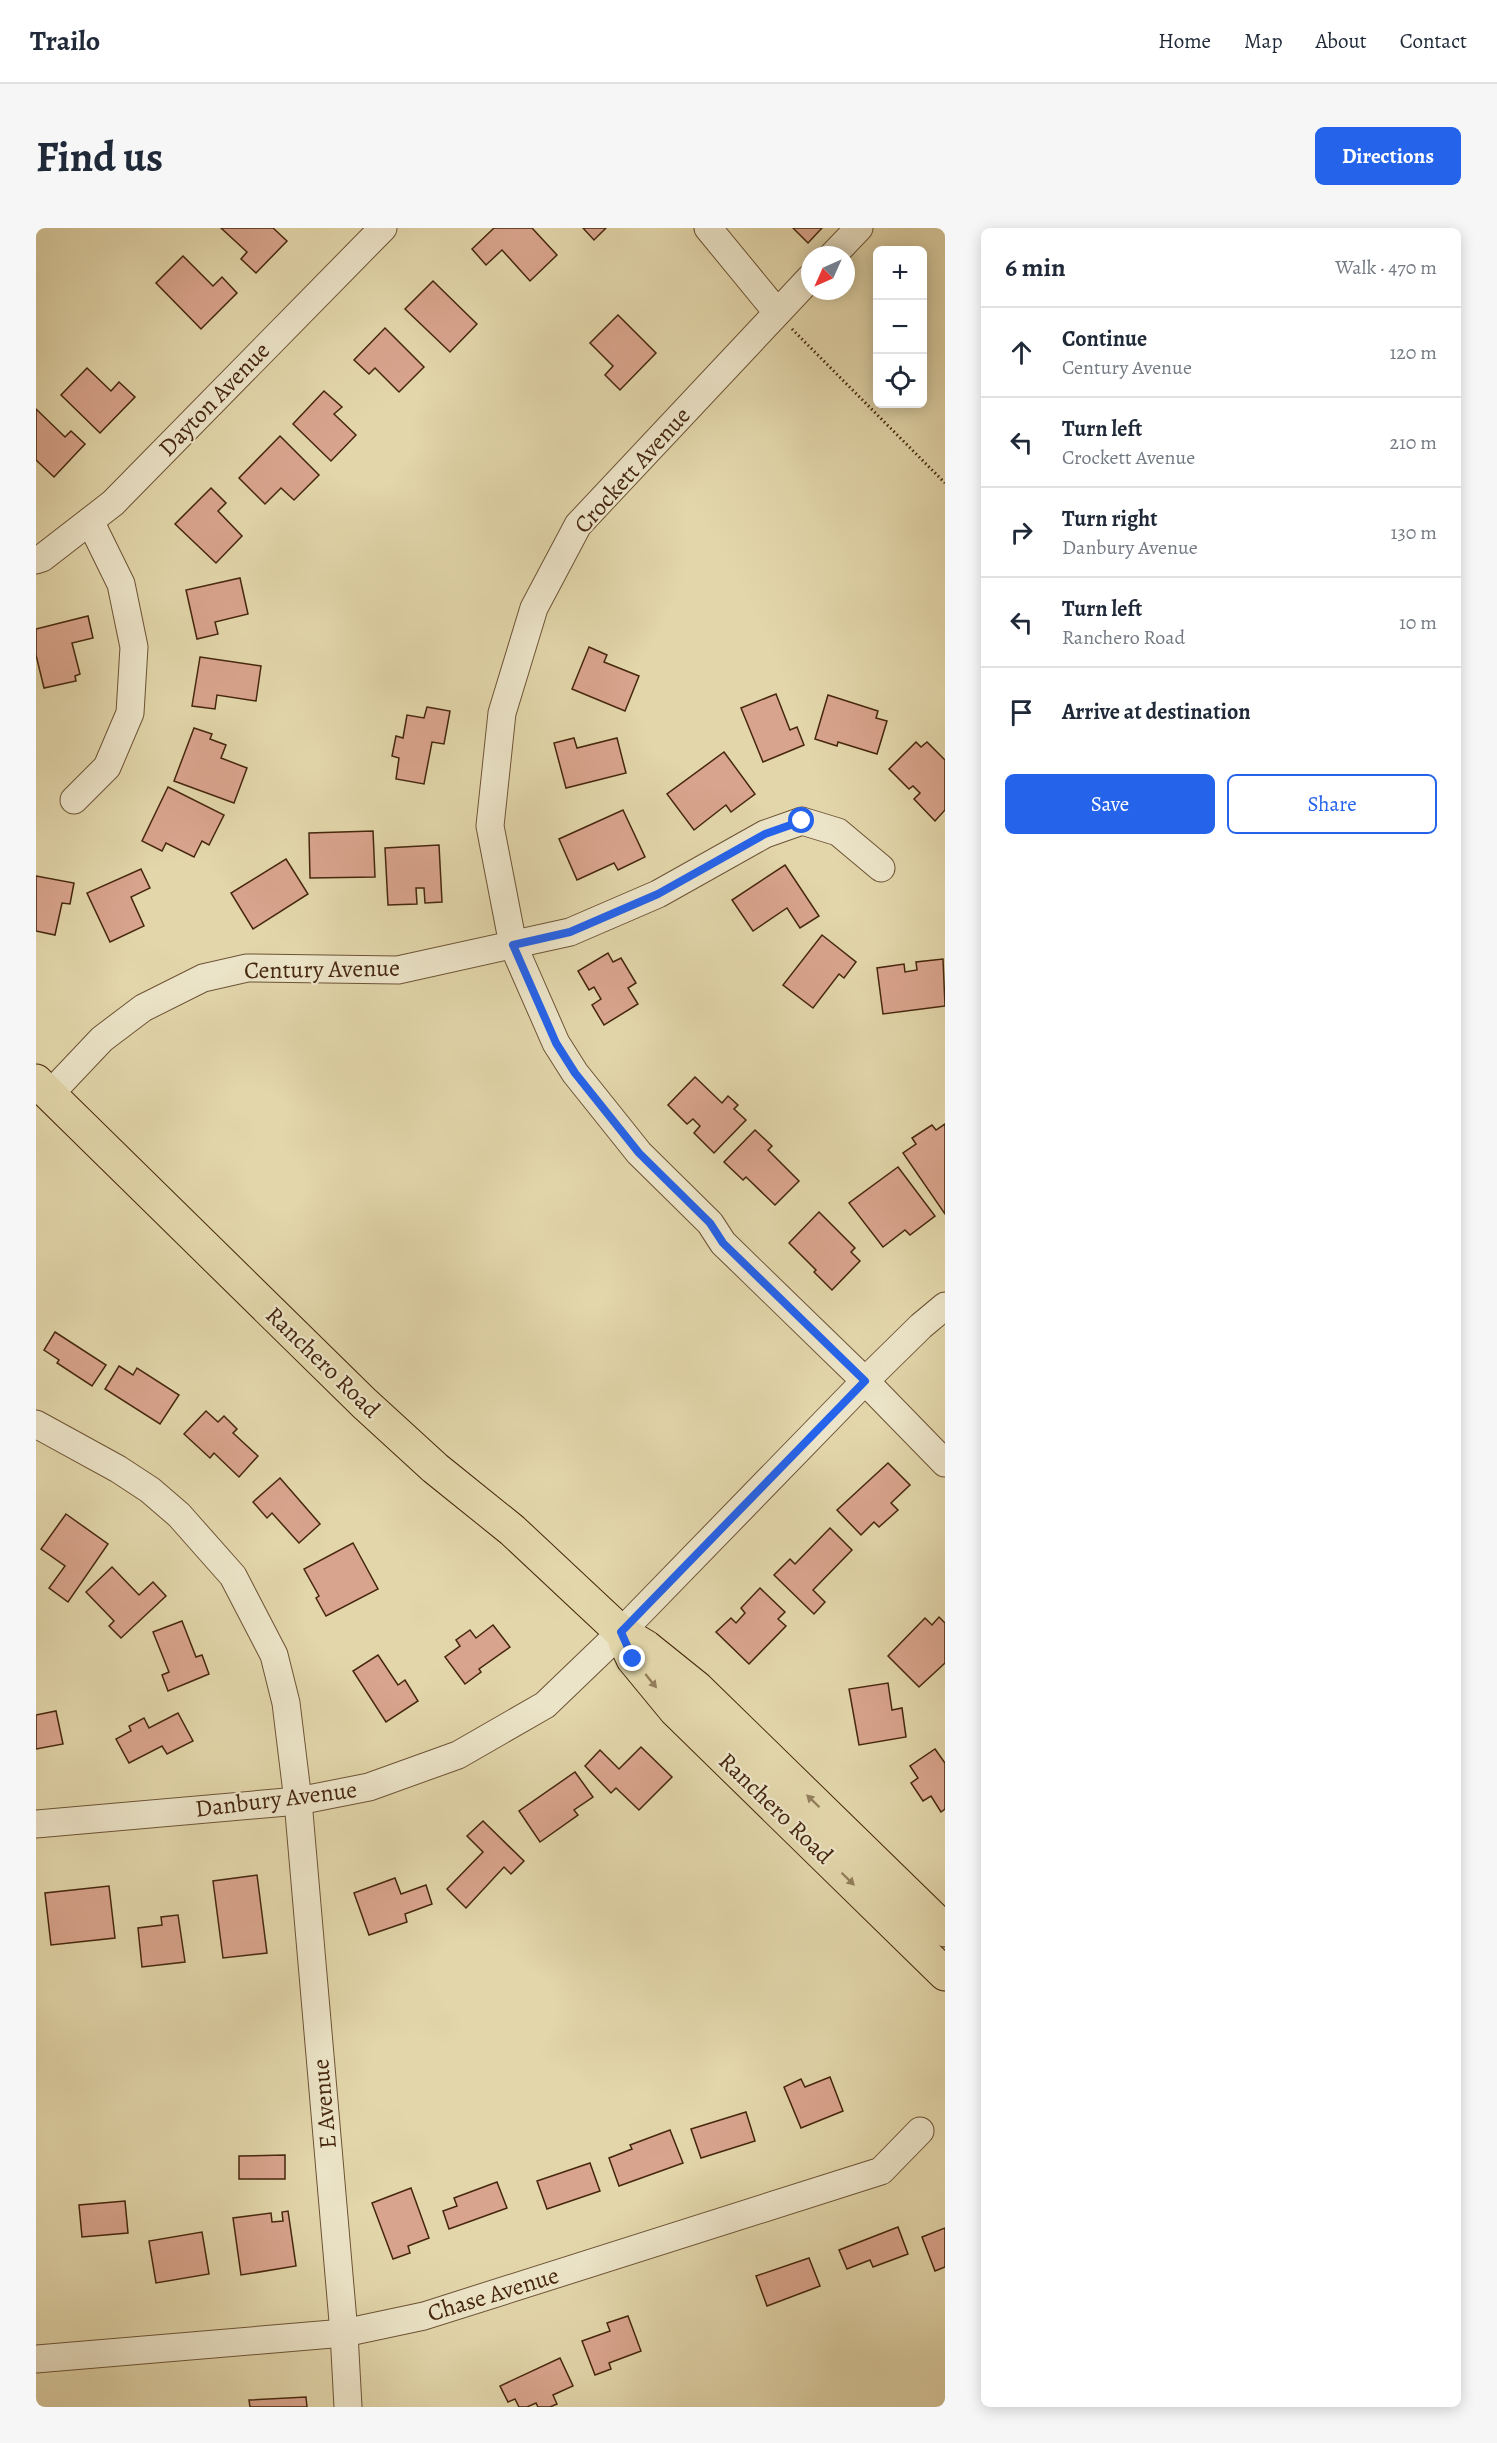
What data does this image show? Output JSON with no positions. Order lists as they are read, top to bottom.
{
  "streets": {
    "main road": ["Ranchero Road"],
    "street": [
      "Dayton Avenue",
      "Crockett Avenue",
      "Century Avenue",
      "Danbury Avenue",
      "E Avenue",
      "Chase Avenue"
    ]
  },
  "crossings": [
    ["Crockett Avenue", "Century Avenue"],
    ["Crockett Avenue", "Danbury Avenue"],
    ["Century Avenue", "Ranchero Road"],
    ["Ranchero Road", "Danbury Avenue"],
    ["Danbury Avenue", "E Avenue"],
    ["E Avenue", "Chase Avenue"]
  ],
  "north": "bottom left",
  "page": {
    "header": "Trailo",
    "nav": [
      "Home",
      "Map",
      "About",
      "Contact"
    ],
    "buttons": [
      "Directions",
      ["Save", "Share"]
    ],
    "title": "Find us",
    "heading": ["6 min", "Walk · 470 m"],
    "map_buttons": ["+", "−"],
    "list": [
      ["Continue", "Century Avenue", "120 m"],
      ["Turn left", "Crockett Avenue", "210 m"],
      ["Turn right", "Danbury Avenue", "130 m"],
      ["Turn left", "Ranchero Road", "10 m"],
      "Arrive at destination"
    ]
  }
}
